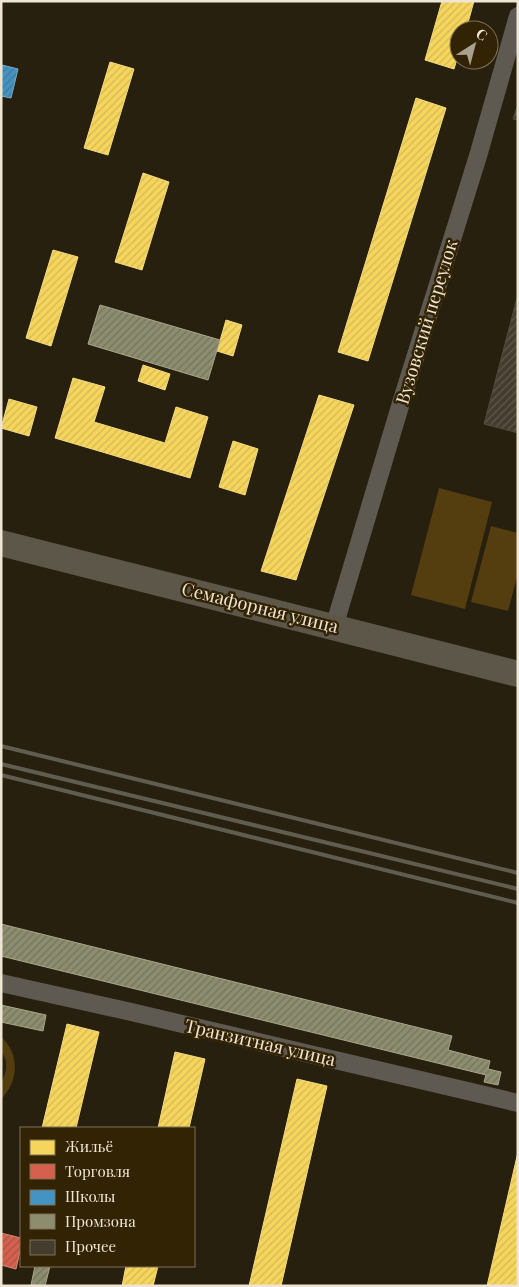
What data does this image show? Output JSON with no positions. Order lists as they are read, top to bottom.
{
  "streets": {
    "highway": ["Семафорная улица"],
    "street": ["Вузовский переулок", "Транзитная улица"]
  },
  "crossings": [
    ["Вузовский переулок", "Семафорная улица"]
  ],
  "legend": [
    "Жильё",
    "Торговля",
    "Школы",
    "Промзона",
    "Прочее"
  ],
  "north": "top right"
}
